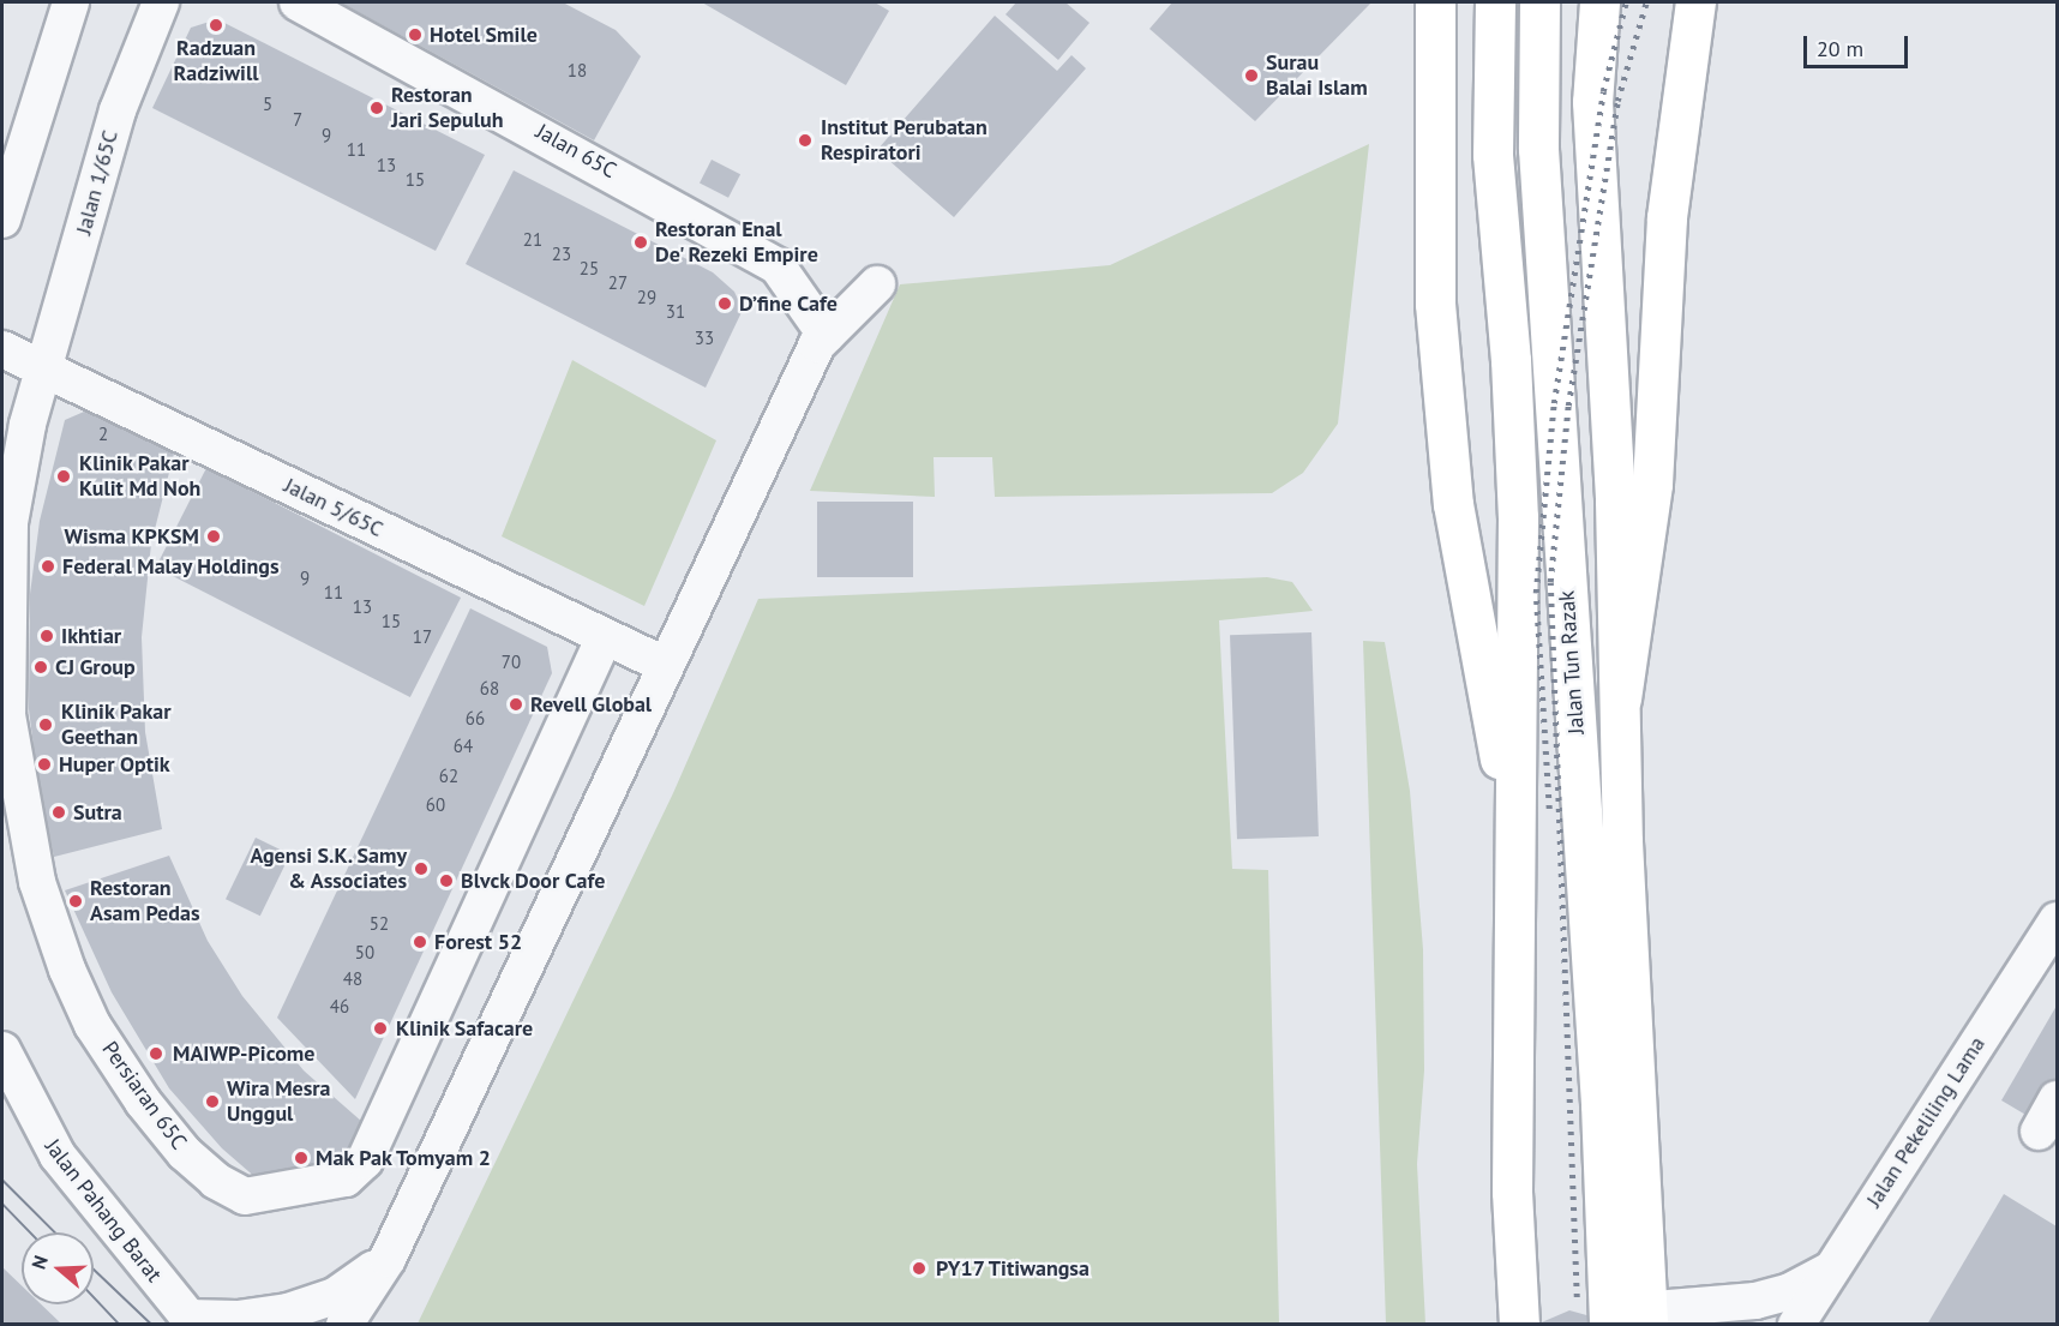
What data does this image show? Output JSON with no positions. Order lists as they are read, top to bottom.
{
  "streets": {
    "main road": ["Jalan Tun Razak"],
    "street": [
      "Jalan 65C",
      "Jalan 1/65C",
      "Jalan 5/65C",
      "Persiaran 65C",
      "Jalan Pekeliling Lama",
      "Jalan Pahang Barat"
    ]
  },
  "crossings": [
    ["Jalan 1/65C", "Jalan 5/65C"],
    ["Jalan 1/65C", "Persiaran 65C"],
    ["Jalan 5/65C", "Persiaran 65C"]
  ],
  "places": [
    "Radzuan Radziwill",
    "Hotel Smile",
    "Surau Balai Islam",
    "Restoran Jari Sepuluh",
    "Institut Perubatan Respiratori",
    "Restoran Enal De' Rezeki Empire",
    "D’fine Cafe",
    "Klinik Pakar Kulit Md Noh",
    "Wisma KPKSM",
    "Federal Malay Holdings",
    "Ikhtiar",
    "CJ Group",
    "Revell Global",
    "Klinik Pakar Geethan",
    "Huper Optik",
    "Sutra",
    "Agensi S.K. Samy & Associates",
    "Blvck Door Cafe",
    "Restoran Asam Pedas",
    "Forest 52",
    "Klinik Safacare",
    "MAIWP-Picome",
    "Wira Mesra Unggul",
    "Mak Pak Tomyam 2",
    "PY17 Titiwangsa"
  ],
  "house_numbers": [
    "18",
    "5",
    "7",
    "9",
    "11",
    "13",
    "15",
    "21",
    "23",
    "25",
    "27",
    "29",
    "31",
    "33",
    "2",
    "9",
    "11",
    "13",
    "15",
    "17",
    "70",
    "68",
    "66",
    "64",
    "62",
    "60",
    "52",
    "50",
    "48",
    "46"
  ],
  "scale_bar": "20 m",
  "north": "left"
}
